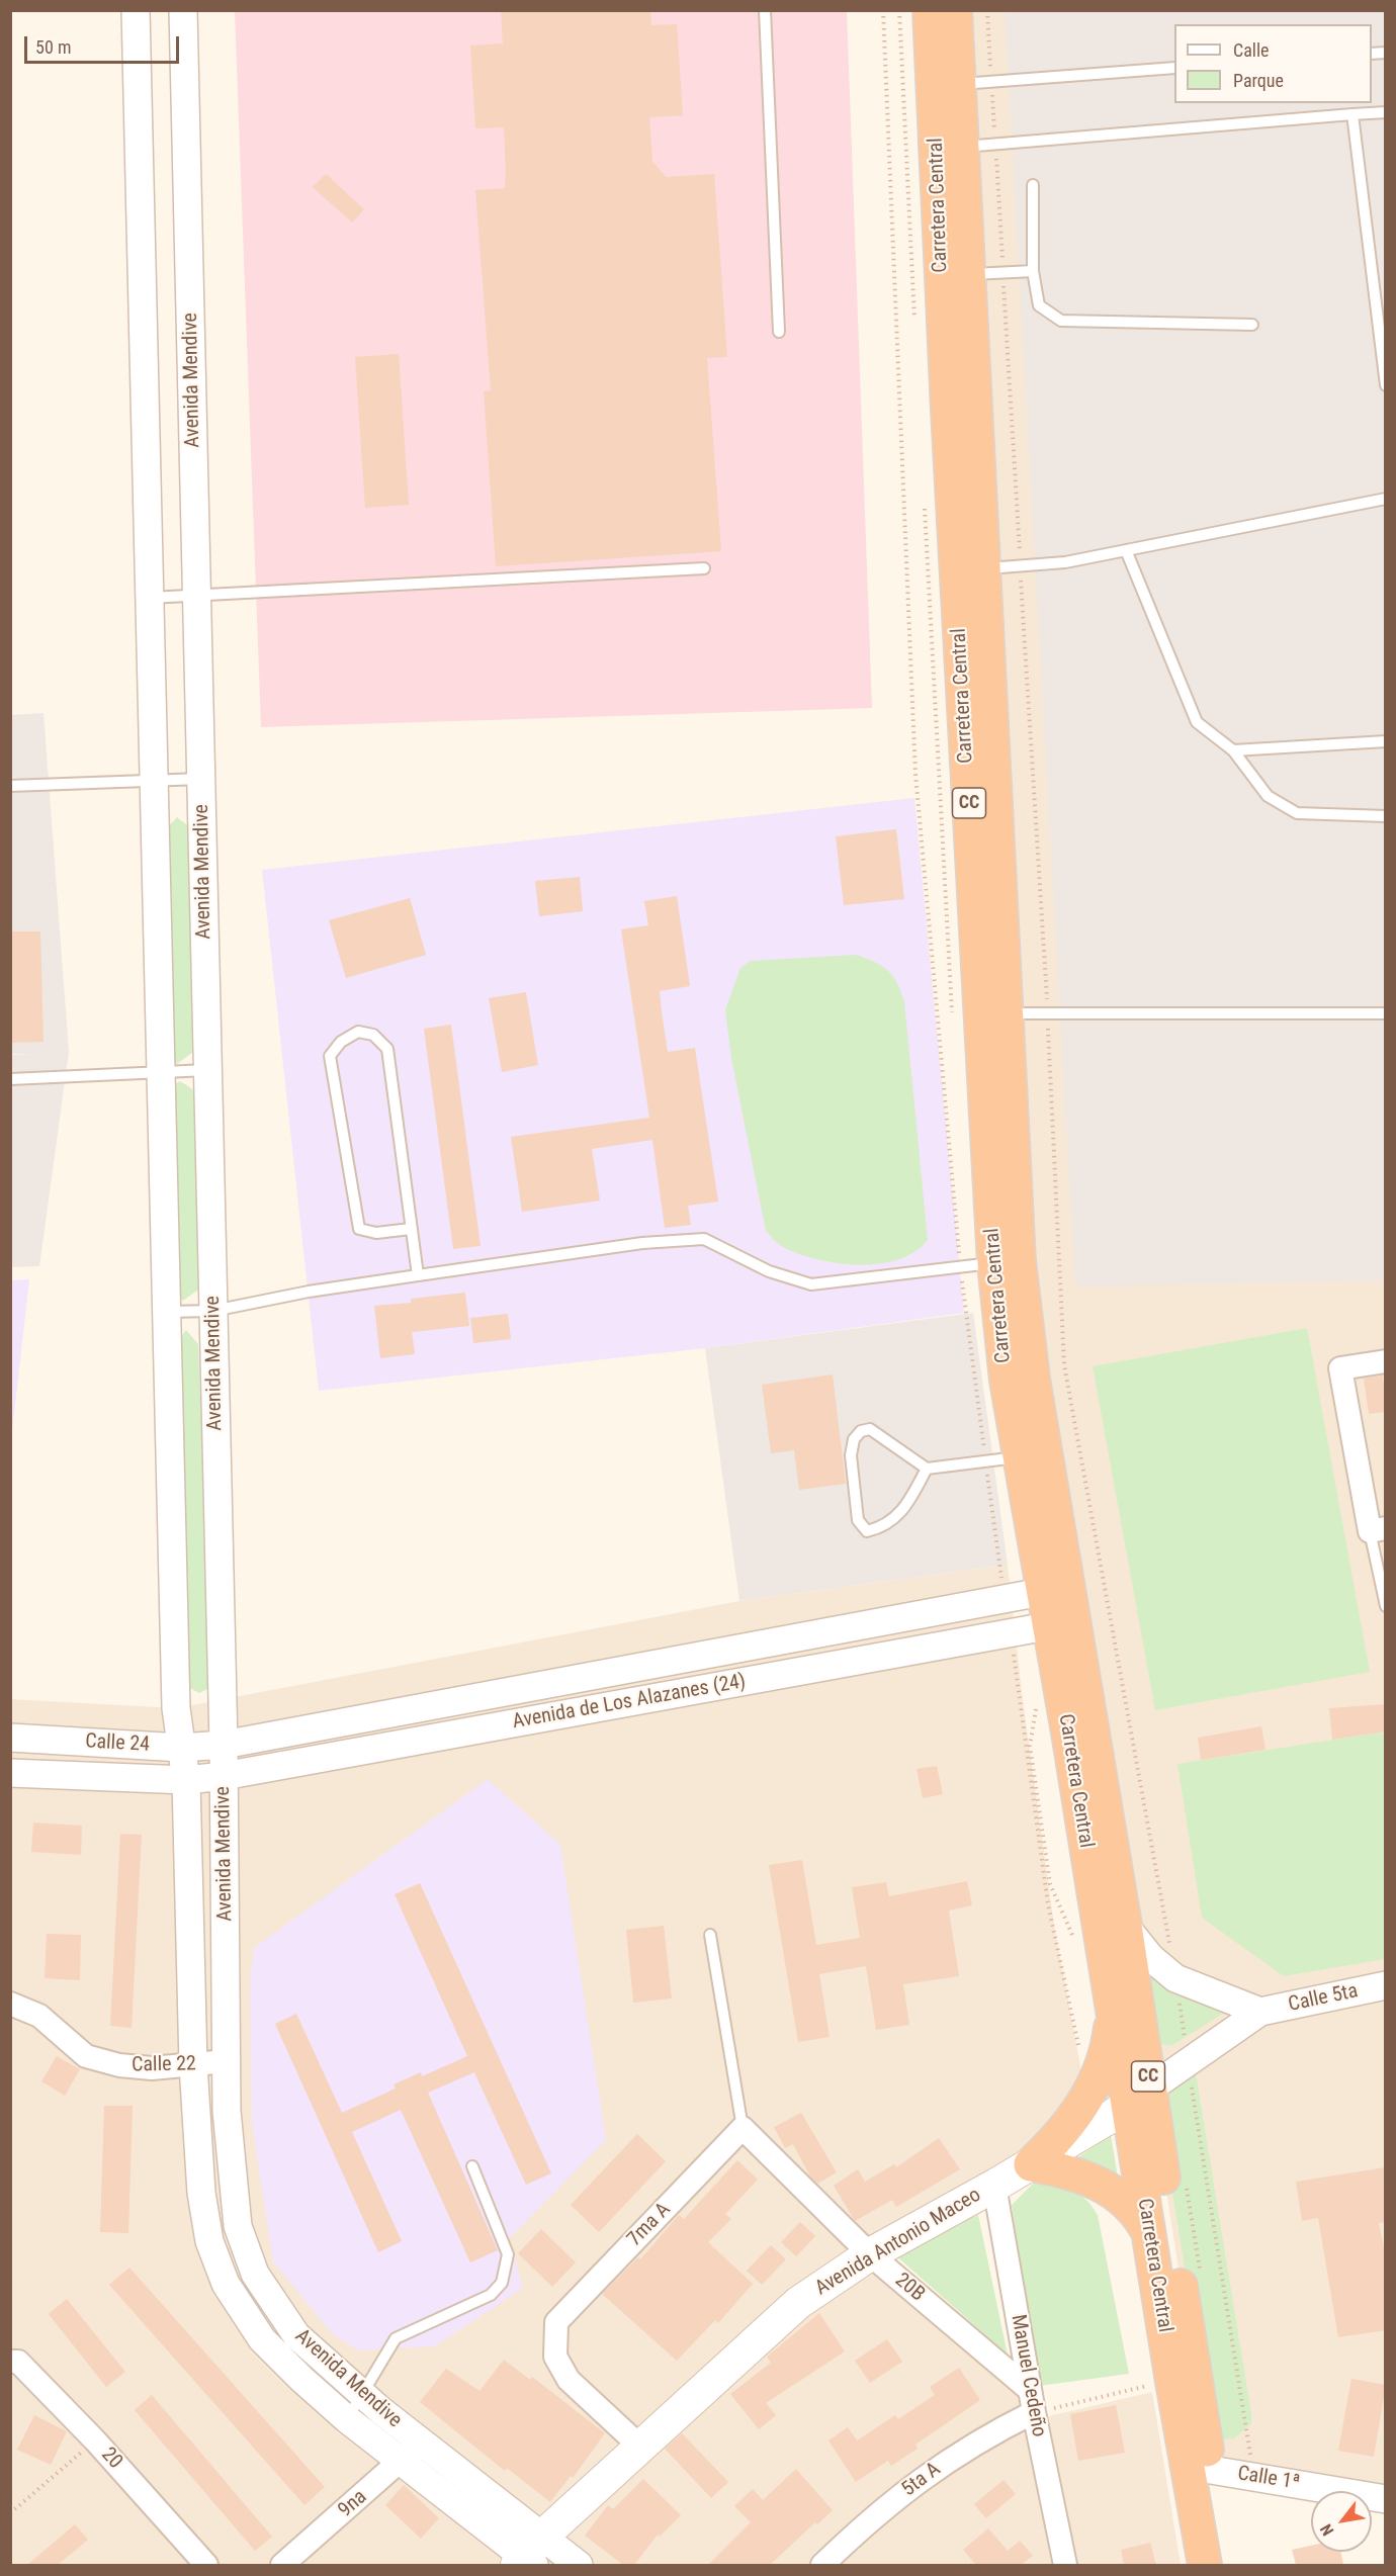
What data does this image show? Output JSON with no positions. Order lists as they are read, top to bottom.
{
  "streets": {
    "highway": ["Carretera Central", "CC"],
    "main road": ["Avenida Antonio Maceo"],
    "street": [
      "Avenida Mendive",
      "Avenida de Los Alazanes (24)",
      "Calle 24",
      "Calle 5ta",
      "Calle 22",
      "7ma A",
      "20B",
      "Manuel Cedeño",
      "20",
      "Calle 1ª",
      "5ta A",
      "9na"
    ]
  },
  "crossings": [
    ["Carretera Central", "Avenida de Los Alazanes (24)"],
    ["Carretera Central", "Avenida Antonio Maceo"],
    ["Carretera Central", "Calle 1ª"],
    ["Avenida Mendive", "Avenida de Los Alazanes (24)"],
    ["Avenida Mendive", "Calle 24"],
    ["Avenida Mendive", "Calle 22"],
    ["Avenida Mendive", "Avenida Antonio Maceo"],
    ["Avenida Mendive", "9na"],
    ["Avenida de Los Alazanes (24)", "Calle 24"],
    ["Calle 5ta", "Avenida Antonio Maceo"],
    ["7ma A", "Avenida Antonio Maceo"],
    ["7ma A", "20B"],
    ["Avenida Antonio Maceo", "20B"],
    ["Avenida Antonio Maceo", "Manuel Cedeño"],
    ["20B", "Manuel Cedeño"],
    ["20B", "5ta A"],
    ["Manuel Cedeño", "5ta A"]
  ],
  "legend": ["Calle", "Parque"],
  "scale_bar": "50 m",
  "north": "bottom left"
}
